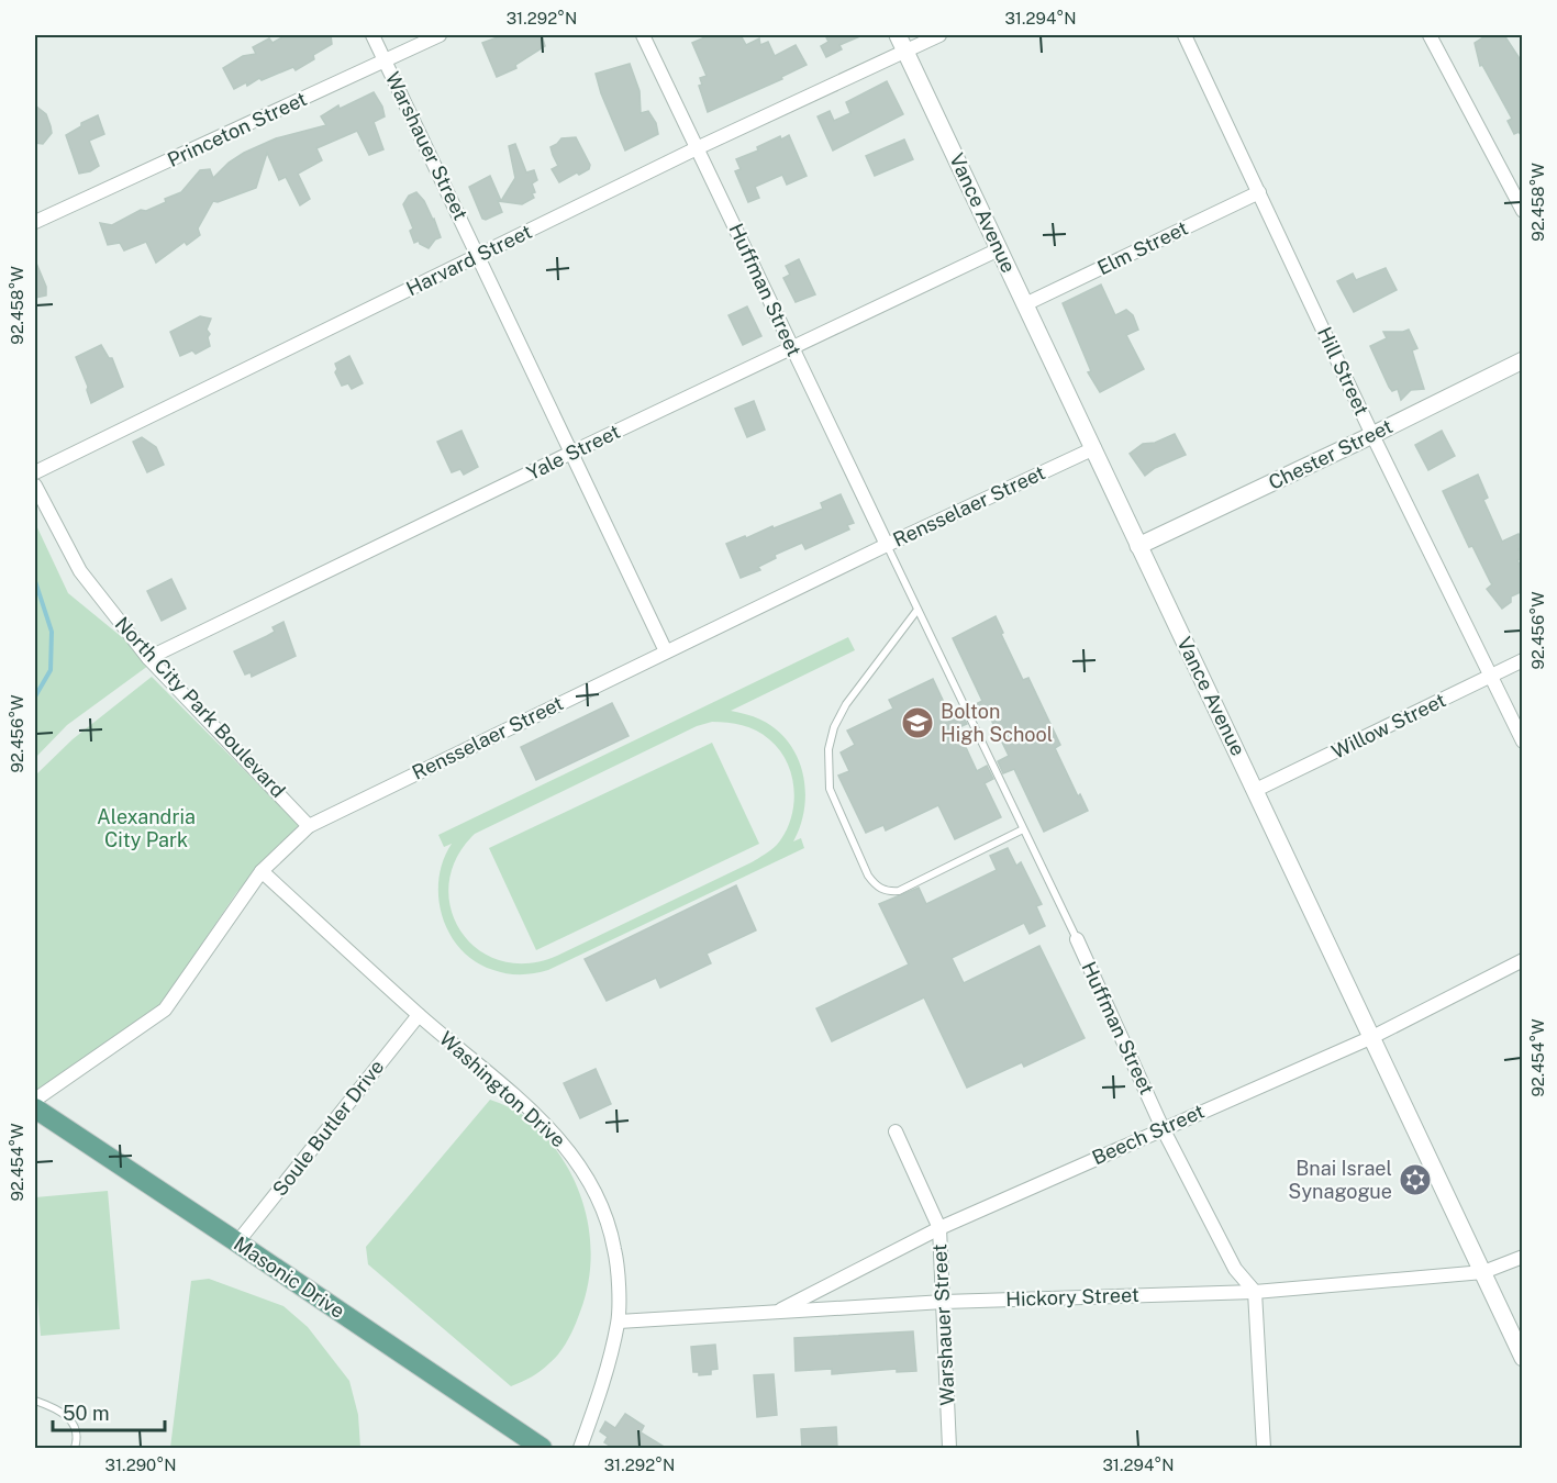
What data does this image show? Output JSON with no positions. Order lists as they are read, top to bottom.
{
  "streets": {
    "main road": ["Masonic Drive"],
    "street": [
      "Princeton Street",
      "Warshauer Street",
      "Vance Avenue",
      "Elm Street",
      "Harvard Street",
      "Huffman Street",
      "Hill Street",
      "Yale Street",
      "Chester Street",
      "Rensselaer Street",
      "North City Park Boulevard",
      "Willow Street",
      "Washington Drive",
      "Soule Butler Drive",
      "Beech Street",
      "Hickory Street"
    ]
  },
  "crossings": [
    ["Princeton Street", "Warshauer Street"],
    ["Warshauer Street", "Harvard Street"],
    ["Warshauer Street", "Yale Street"],
    ["Warshauer Street", "Rensselaer Street"],
    ["Warshauer Street", "Beech Street"],
    ["Warshauer Street", "Hickory Street"],
    ["Vance Avenue", "Elm Street"],
    ["Vance Avenue", "Harvard Street"],
    ["Vance Avenue", "Yale Street"],
    ["Vance Avenue", "Chester Street"],
    ["Vance Avenue", "Rensselaer Street"],
    ["Vance Avenue", "Willow Street"],
    ["Vance Avenue", "Beech Street"],
    ["Vance Avenue", "Hickory Street"],
    ["Elm Street", "Hill Street"],
    ["Harvard Street", "Huffman Street"],
    ["Huffman Street", "Yale Street"],
    ["Huffman Street", "Rensselaer Street"],
    ["Huffman Street", "Beech Street"],
    ["Huffman Street", "Hickory Street"],
    ["Hill Street", "Chester Street"],
    ["Hill Street", "Willow Street"],
    ["Yale Street", "North City Park Boulevard"],
    ["Rensselaer Street", "North City Park Boulevard"],
    ["Rensselaer Street", "Washington Drive"],
    ["Washington Drive", "Soule Butler Drive"],
    ["Washington Drive", "Hickory Street"],
    ["Soule Butler Drive", "Masonic Drive"],
    ["Beech Street", "Hickory Street"]
  ],
  "parks": ["Alexandria City Park"],
  "places": {
    "school or university": ["Bolton High School"],
    "synagogue": ["Bnai Israel Synagogue"]
  },
  "scale_bar": "50 m",
  "coordinates": [
    "31.292°N",
    "31.294°N",
    "92.458°W",
    "92.456°W",
    "92.454°W",
    "31.290°N"
  ]
}
